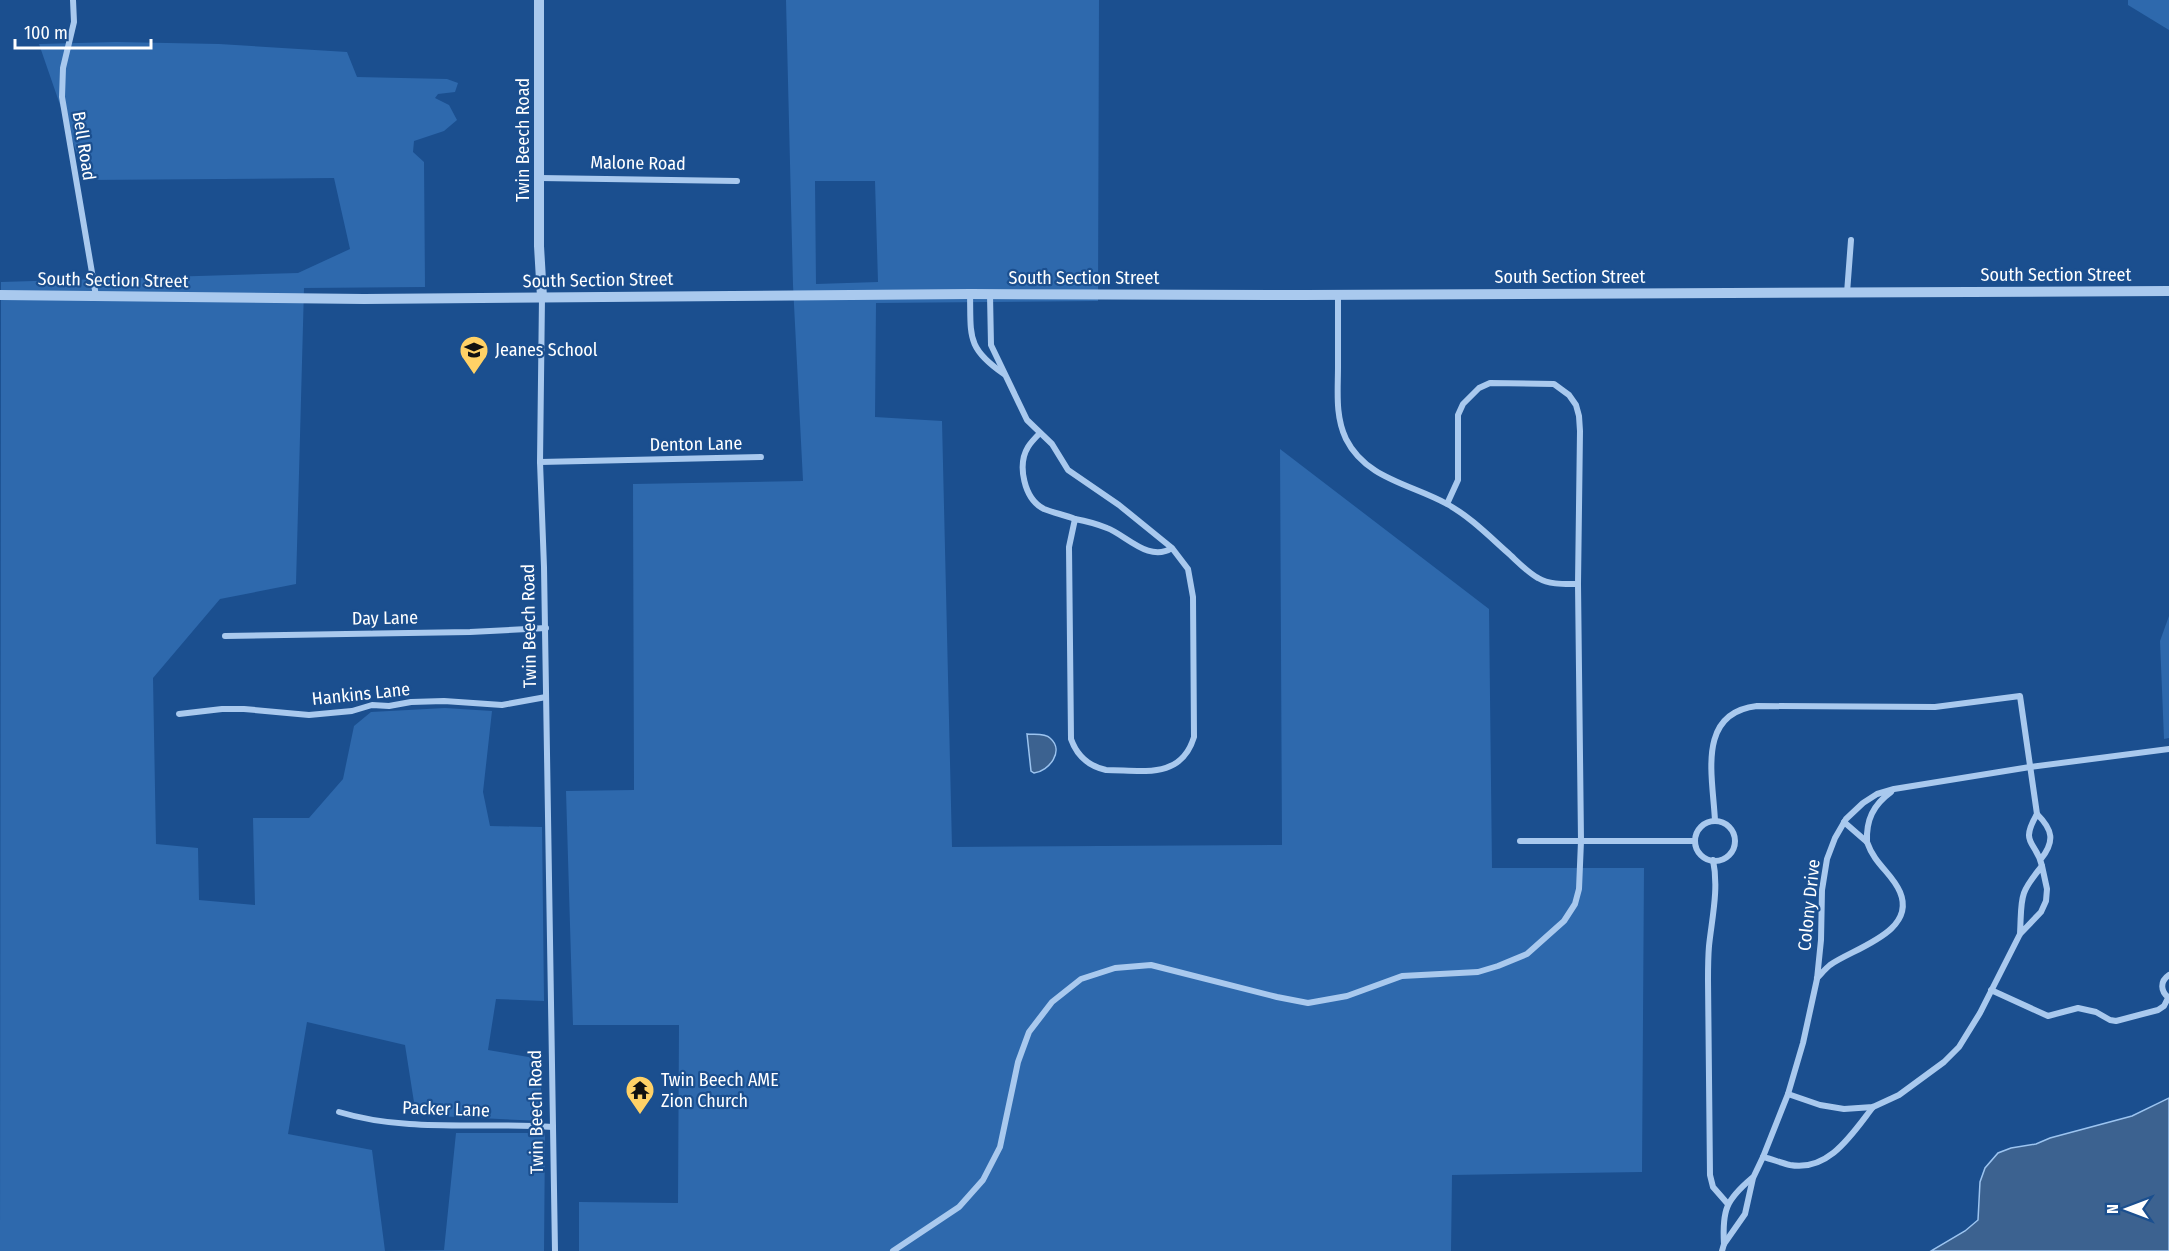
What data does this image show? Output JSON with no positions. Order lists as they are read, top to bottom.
{
  "streets": {
    "street": [
      "Twin Beech Road",
      "Bell Road",
      "Malone Road",
      "South Section Street",
      "Denton Lane",
      "Day Lane",
      "Hankins Lane",
      "Colony Drive",
      "Packer Lane"
    ]
  },
  "crossings": [
    ["Twin Beech Road", "Malone Road"],
    ["Twin Beech Road", "South Section Street"],
    ["Twin Beech Road", "Denton Lane"],
    ["Twin Beech Road", "Day Lane"],
    ["Twin Beech Road", "Hankins Lane"],
    ["Twin Beech Road", "Packer Lane"],
    ["Bell Road", "South Section Street"]
  ],
  "places": {
    "school or university": ["Jeanes School"],
    "temple": ["Twin Beech AME Zion Church"]
  },
  "scale_bar": "100 m",
  "north": "left"
}
